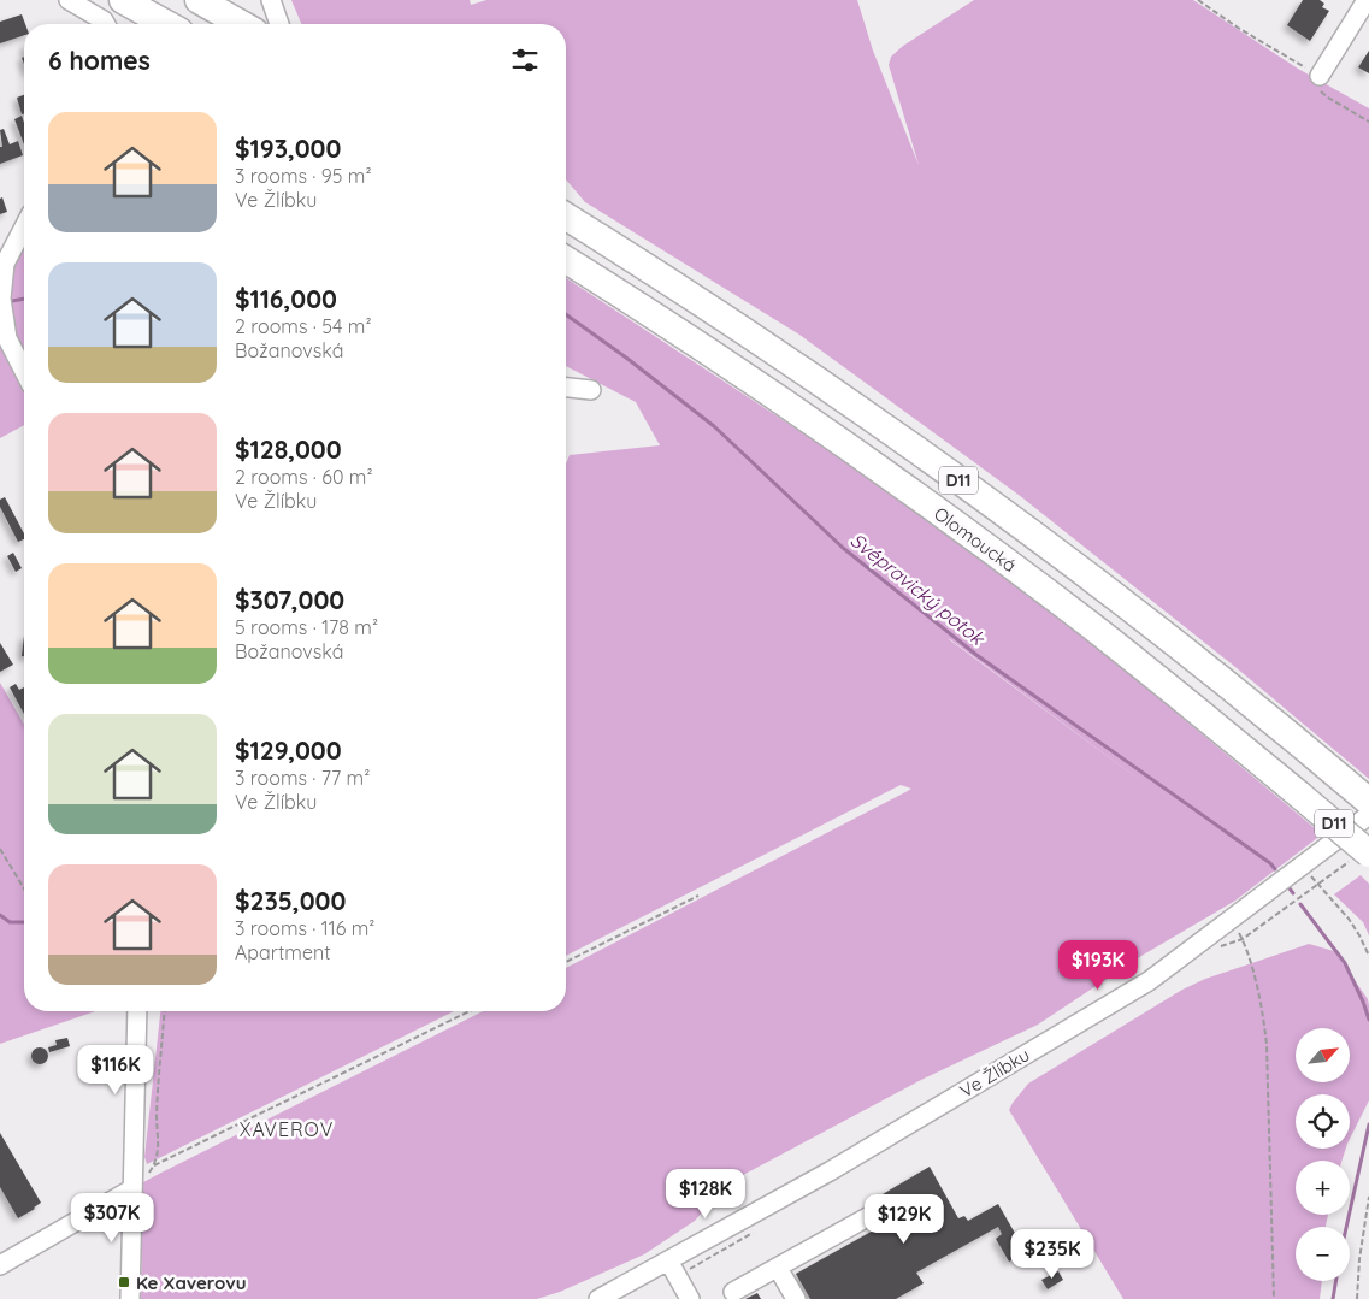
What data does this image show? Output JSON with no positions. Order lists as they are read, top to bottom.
{
  "streets": {
    "highway": ["D11", "Olomoucká"],
    "street": ["Ve Žlíbku"]
  },
  "districts": ["XAVEROV"],
  "water": ["Svépravický potok"],
  "places": {
    "transit": ["Ke Xaverovu"]
  },
  "north": "top right",
  "page": {
    "heading": "6 homes",
    "list": [
      {
        "name": "$193,000",
        "note": "3 rooms · 95 m² · Ve Žlíbku"
      },
      {
        "name": "$116,000",
        "note": "2 rooms · 54 m² · Božanovská"
      },
      {
        "name": "$128,000",
        "note": "2 rooms · 60 m² · Ve Žlíbku"
      },
      {
        "name": "$307,000",
        "note": "5 rooms · 178 m² · Božanovská"
      },
      {
        "name": "$129,000",
        "note": "3 rooms · 77 m² · Ve Žlíbku"
      },
      {
        "name": "$235,000",
        "note": "3 rooms · 116 m² · Apartment"
      }
    ],
    "price": [
      "$193K",
      "$116K",
      "$128K",
      "$307K",
      "$129K",
      "$235K"
    ],
    "map_buttons": ["+", "−"]
  }
}
